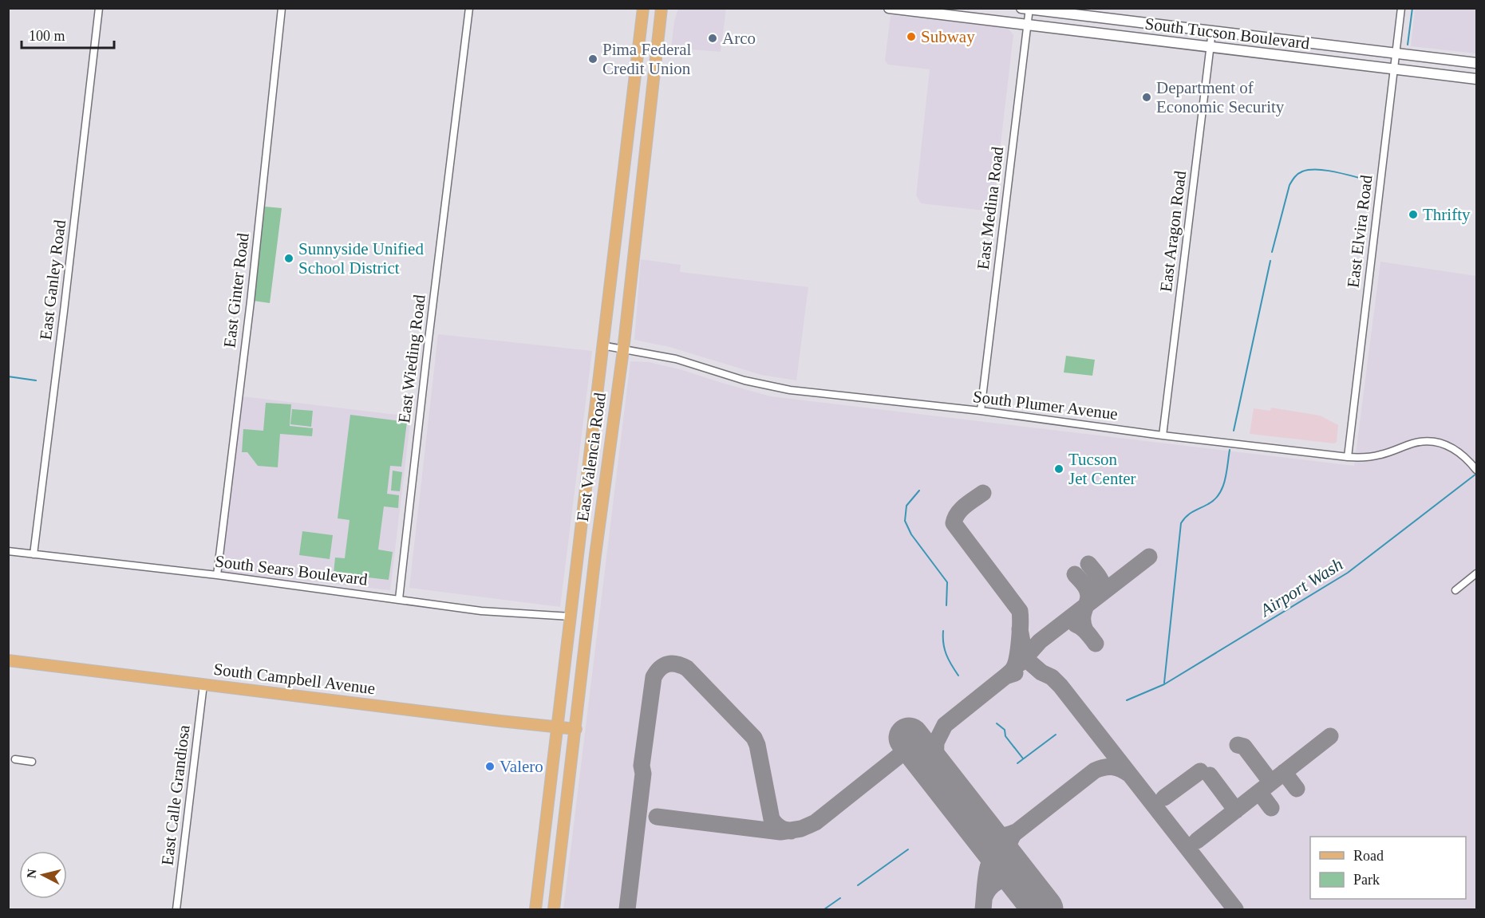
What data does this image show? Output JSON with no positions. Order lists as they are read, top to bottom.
{
  "streets": {
    "main road": ["South Tucson Boulevard", "East Valencia Road", "South Campbell Avenue"],
    "street": [
      "East Medina Road",
      "East Aragon Road",
      "East Elvira Road",
      "East Ganley Road",
      "East Ginter Road",
      "East Wieding Road",
      "South Plumer Avenue",
      "South Sears Boulevard",
      "East Calle Grandiosa"
    ]
  },
  "crossings": [
    ["South Tucson Boulevard", "East Medina Road"],
    ["South Tucson Boulevard", "East Aragon Road"],
    ["South Tucson Boulevard", "East Elvira Road"],
    ["East Medina Road", "South Plumer Avenue"],
    ["East Aragon Road", "South Plumer Avenue"],
    ["East Elvira Road", "South Plumer Avenue"],
    ["East Ganley Road", "South Sears Boulevard"],
    ["East Ginter Road", "South Sears Boulevard"],
    ["East Wieding Road", "South Sears Boulevard"],
    ["South Plumer Avenue", "East Valencia Road"],
    ["East Valencia Road", "South Sears Boulevard"],
    ["East Valencia Road", "South Campbell Avenue"],
    ["South Campbell Avenue", "East Calle Grandiosa"]
  ],
  "water": ["Airport Wash"],
  "places": [
    "Subway",
    "Arco",
    "Pima Federal Credit Union",
    "Department of Economic Security",
    "Thrifty",
    "Sunnyside Unified School District",
    "Tucson Jet Center",
    "Valero"
  ],
  "legend": ["Road", "Park"],
  "scale_bar": "100 m",
  "north": "left"
}
